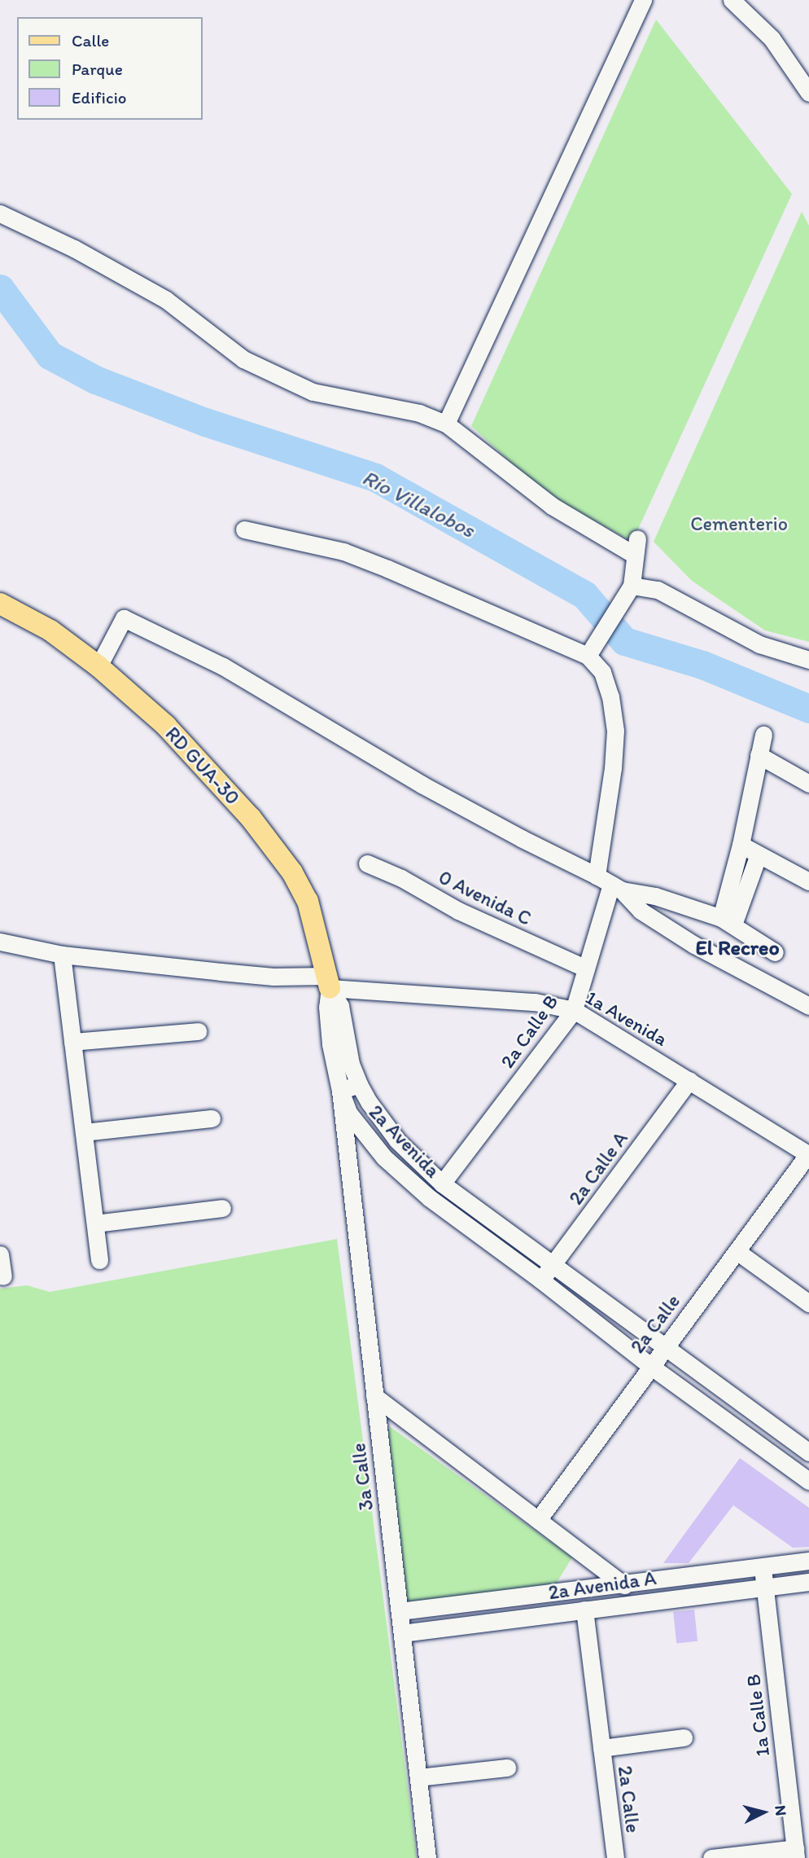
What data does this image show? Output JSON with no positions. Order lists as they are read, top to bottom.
{
  "streets": {
    "main road": ["RD GUA-30"],
    "street": [
      "0 Avenida C",
      "1a Avenida",
      "2a Calle B",
      "2a Avenida",
      "2a Calle A",
      "2a Calle",
      "3a Calle",
      "2a Avenida A",
      "1a Calle B"
    ]
  },
  "crossings": [
    ["RD GUA-30", "1a Avenida"],
    ["RD GUA-30", "2a Avenida"],
    ["0 Avenida C", "2a Calle B"],
    ["1a Avenida", "2a Calle B"],
    ["1a Avenida", "2a Avenida"],
    ["1a Avenida", "2a Calle A"],
    ["1a Avenida", "2a Calle"],
    ["2a Calle B", "2a Avenida"],
    ["2a Avenida", "2a Calle A"],
    ["2a Avenida", "2a Calle"],
    ["2a Avenida", "3a Calle"],
    ["2a Calle", "2a Avenida A"],
    ["3a Calle", "2a Avenida A"],
    ["2a Avenida A", "1a Calle B"]
  ],
  "districts": ["El Recreo"],
  "water": ["Río Villalobos"],
  "parks": ["Cementerio"],
  "legend": ["Calle", "Parque", "Edificio"],
  "north": "right"
}
